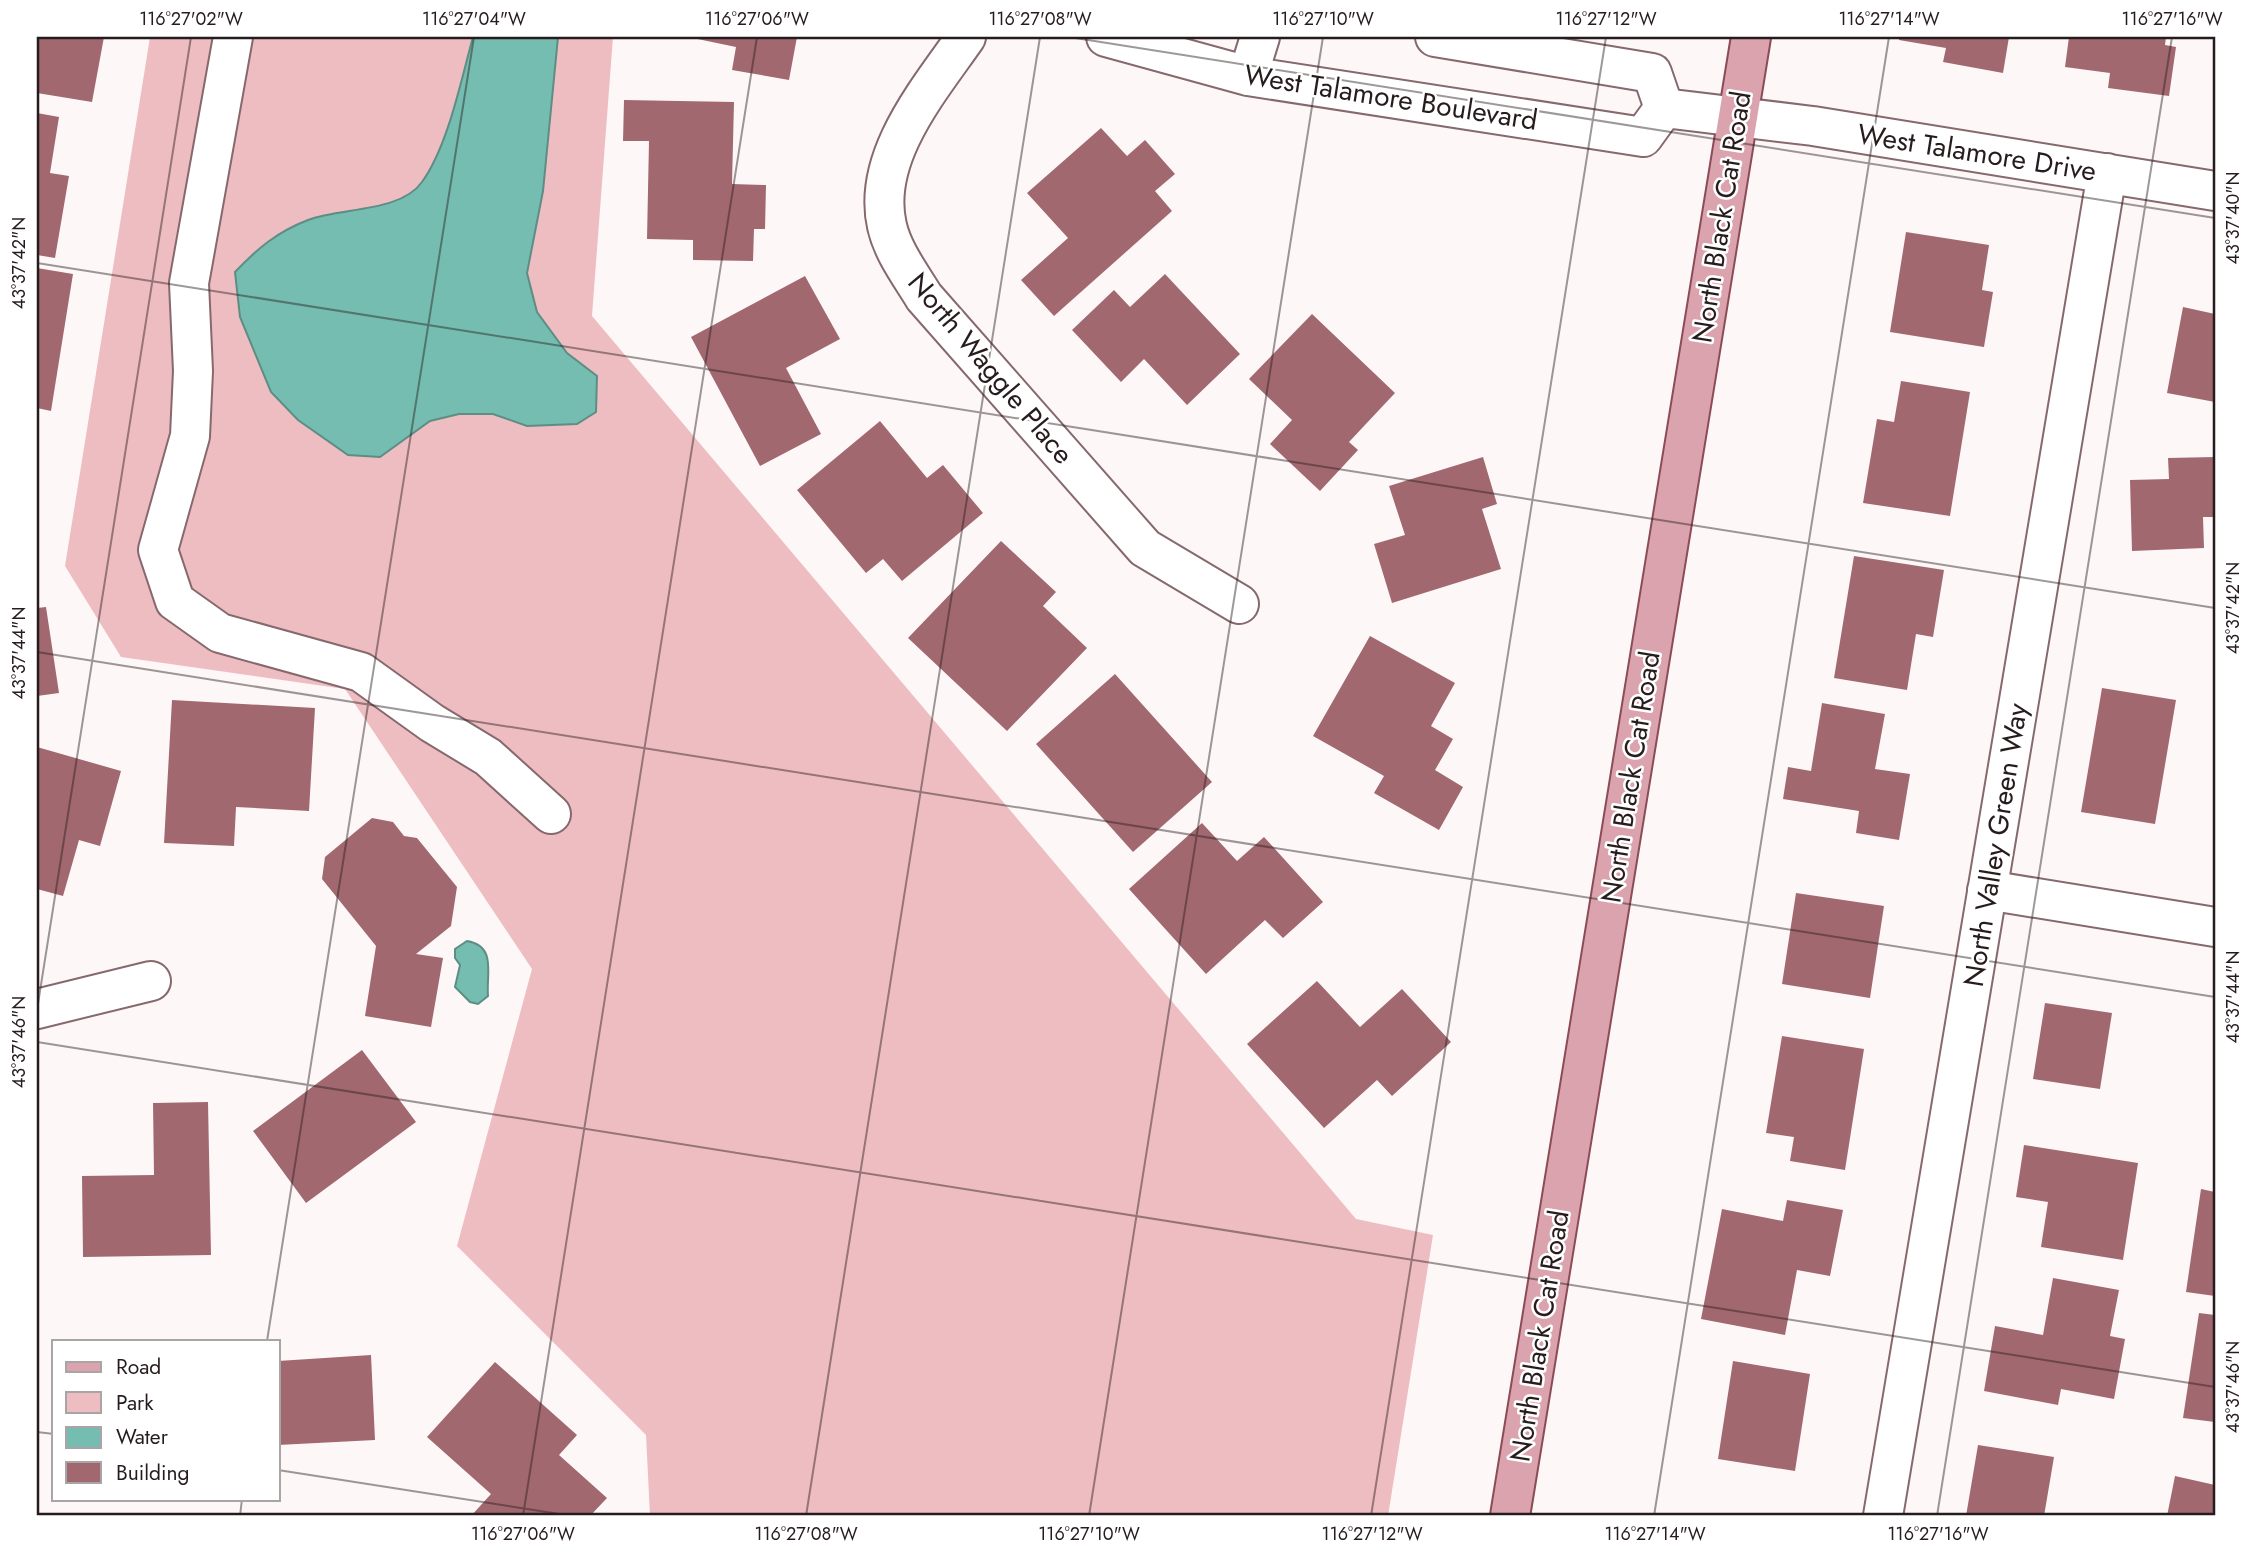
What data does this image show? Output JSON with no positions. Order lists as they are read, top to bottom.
{
  "streets": {
    "main road": ["North Black Cat Road"],
    "street": [
      "West Talamore Boulevard",
      "West Talamore Drive",
      "North Waggle Place",
      "North Valley Green Way"
    ]
  },
  "crossings": [
    ["West Talamore Drive", "North Black Cat Road"],
    ["West Talamore Drive", "North Valley Green Way"]
  ],
  "legend": [
    "Road",
    "Park",
    "Water",
    "Building"
  ],
  "coordinates": [
    "116°27'02\"W",
    "116°27'04\"W",
    "116°27'06\"W",
    "116°27'08\"W",
    "116°27'10\"W",
    "116°27'12\"W",
    "116°27'14\"W",
    "116°27'16\"W",
    "43°37'40\"N",
    "43°37'42\"N",
    "43°37'44\"N",
    "43°37'46\"N"
  ]
}
